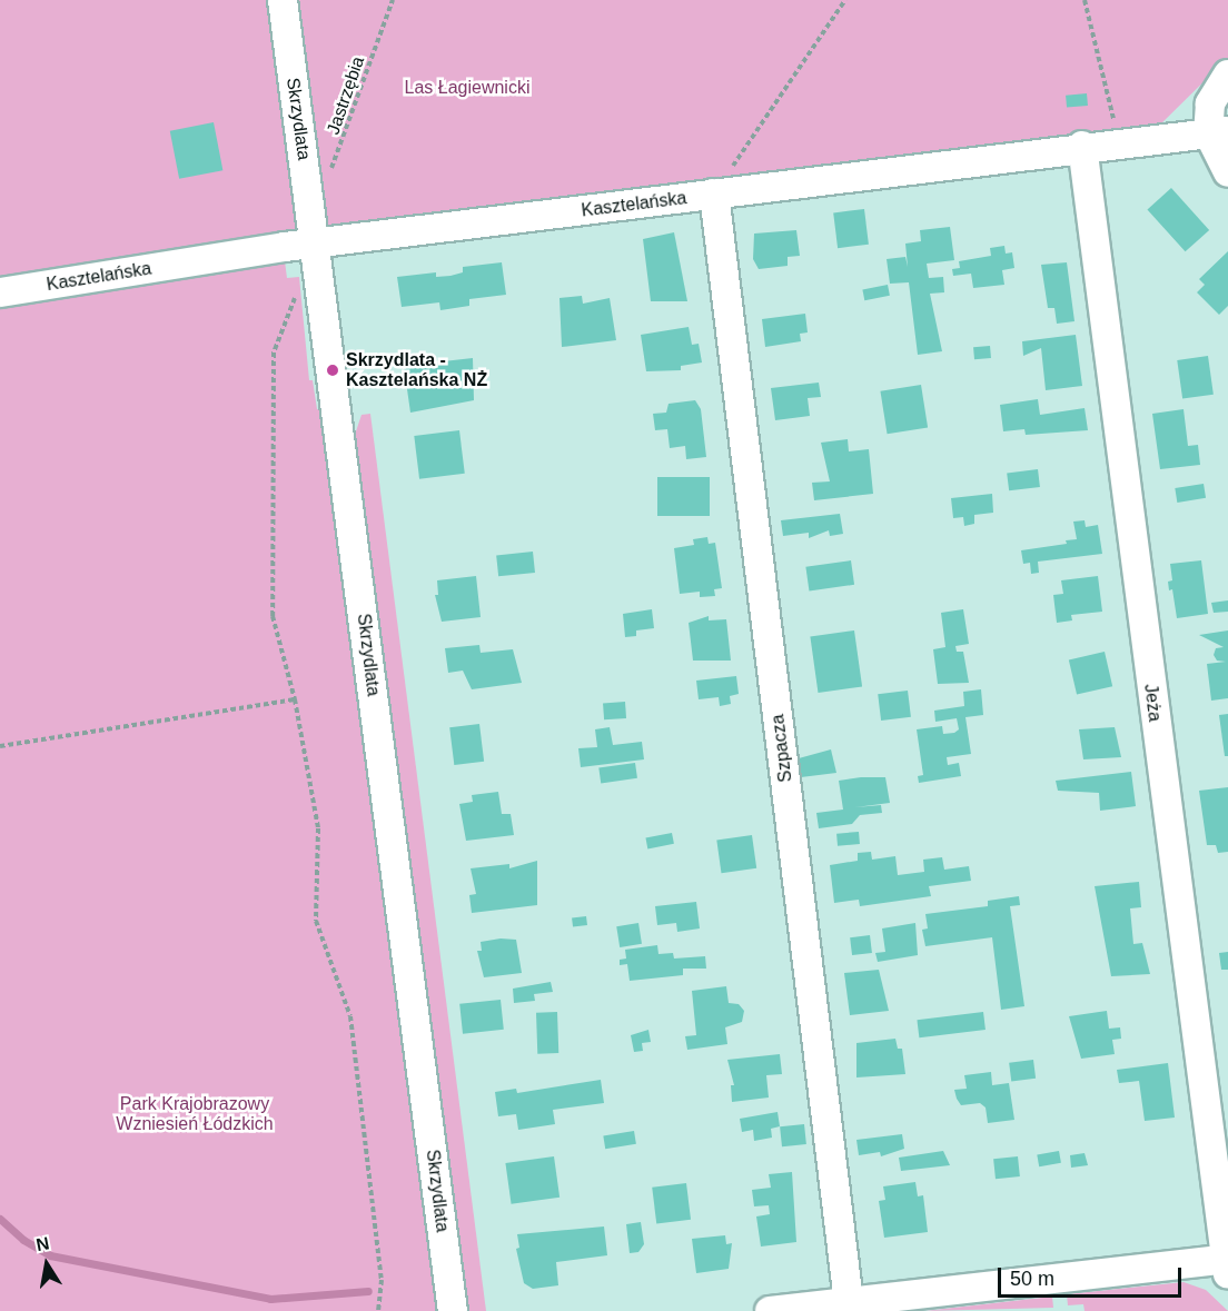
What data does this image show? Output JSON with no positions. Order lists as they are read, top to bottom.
{
  "streets": {
    "street": [
      "Skrzydlata",
      "Kasztelańska",
      "Jeża",
      "Szpacza"
    ],
    "path": ["Jastrzębia"]
  },
  "crossings": [
    ["Jastrzębia", "Skrzydlata"],
    ["Skrzydlata", "Kasztelańska"],
    ["Kasztelańska", "Jeża"],
    ["Kasztelańska", "Szpacza"]
  ],
  "parks": ["Las Łagiewnicki", "Park Krajobrazowy Wzniesień Łódzkich"],
  "places": ["Skrzydlata - Kasztelańska NŻ"],
  "scale_bar": "50 m",
  "north": "top"
}
